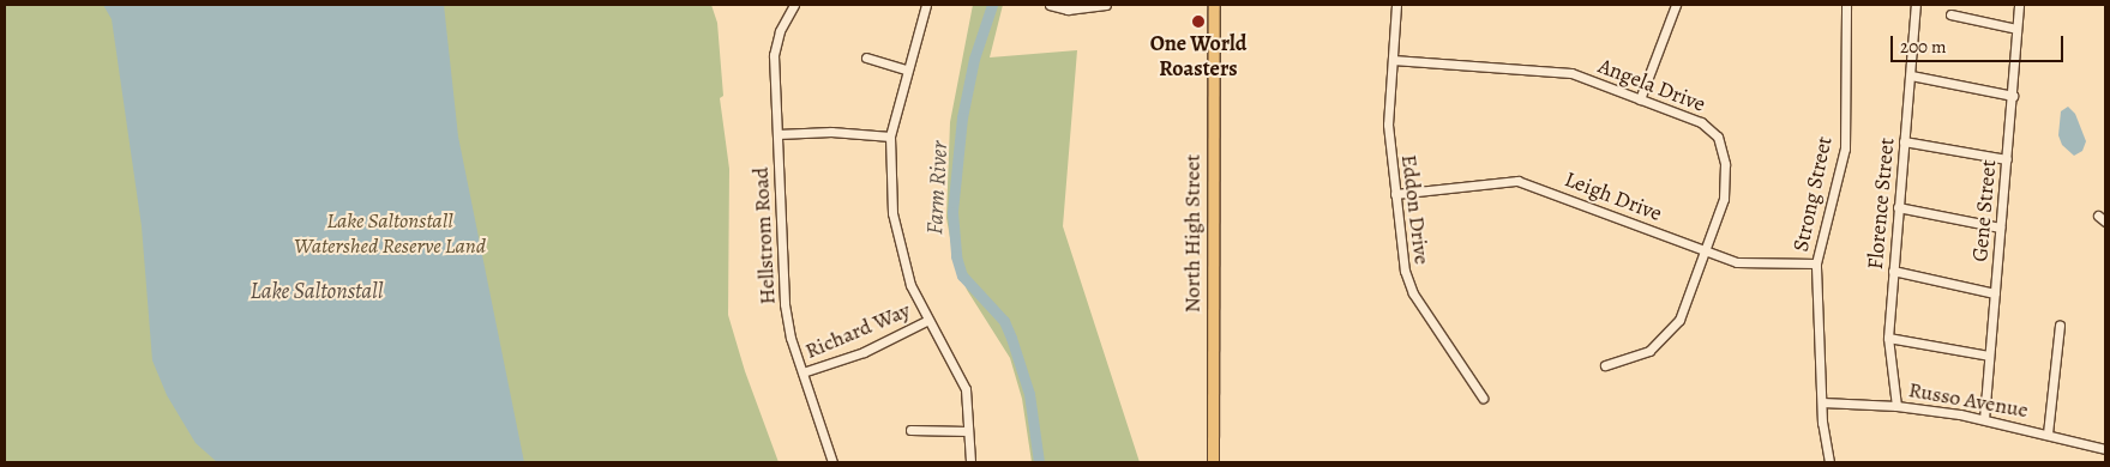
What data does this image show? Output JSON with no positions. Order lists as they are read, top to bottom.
{
  "streets": {
    "main road": ["North High Street"],
    "street": [
      "Angela Drive",
      "Strong Street",
      "Leigh Drive",
      "Florence Street",
      "Eddon Drive",
      "Gene Street",
      "Hellstrom Road",
      "Richard Way",
      "Russo Avenue"
    ]
  },
  "crossings": [
    ["Angela Drive", "Leigh Drive"],
    ["Angela Drive", "Eddon Drive"],
    ["Strong Street", "Leigh Drive"],
    ["Strong Street", "Russo Avenue"],
    ["Leigh Drive", "Eddon Drive"],
    ["Florence Street", "Russo Avenue"],
    ["Gene Street", "Russo Avenue"],
    ["Hellstrom Road", "Richard Way"]
  ],
  "water": ["Farm River", "Lake Saltonstall"],
  "parks": ["Lake Saltonstall Watershed Reserve Land"],
  "places": ["One World Roasters"],
  "scale_bar": "200 m"
}
